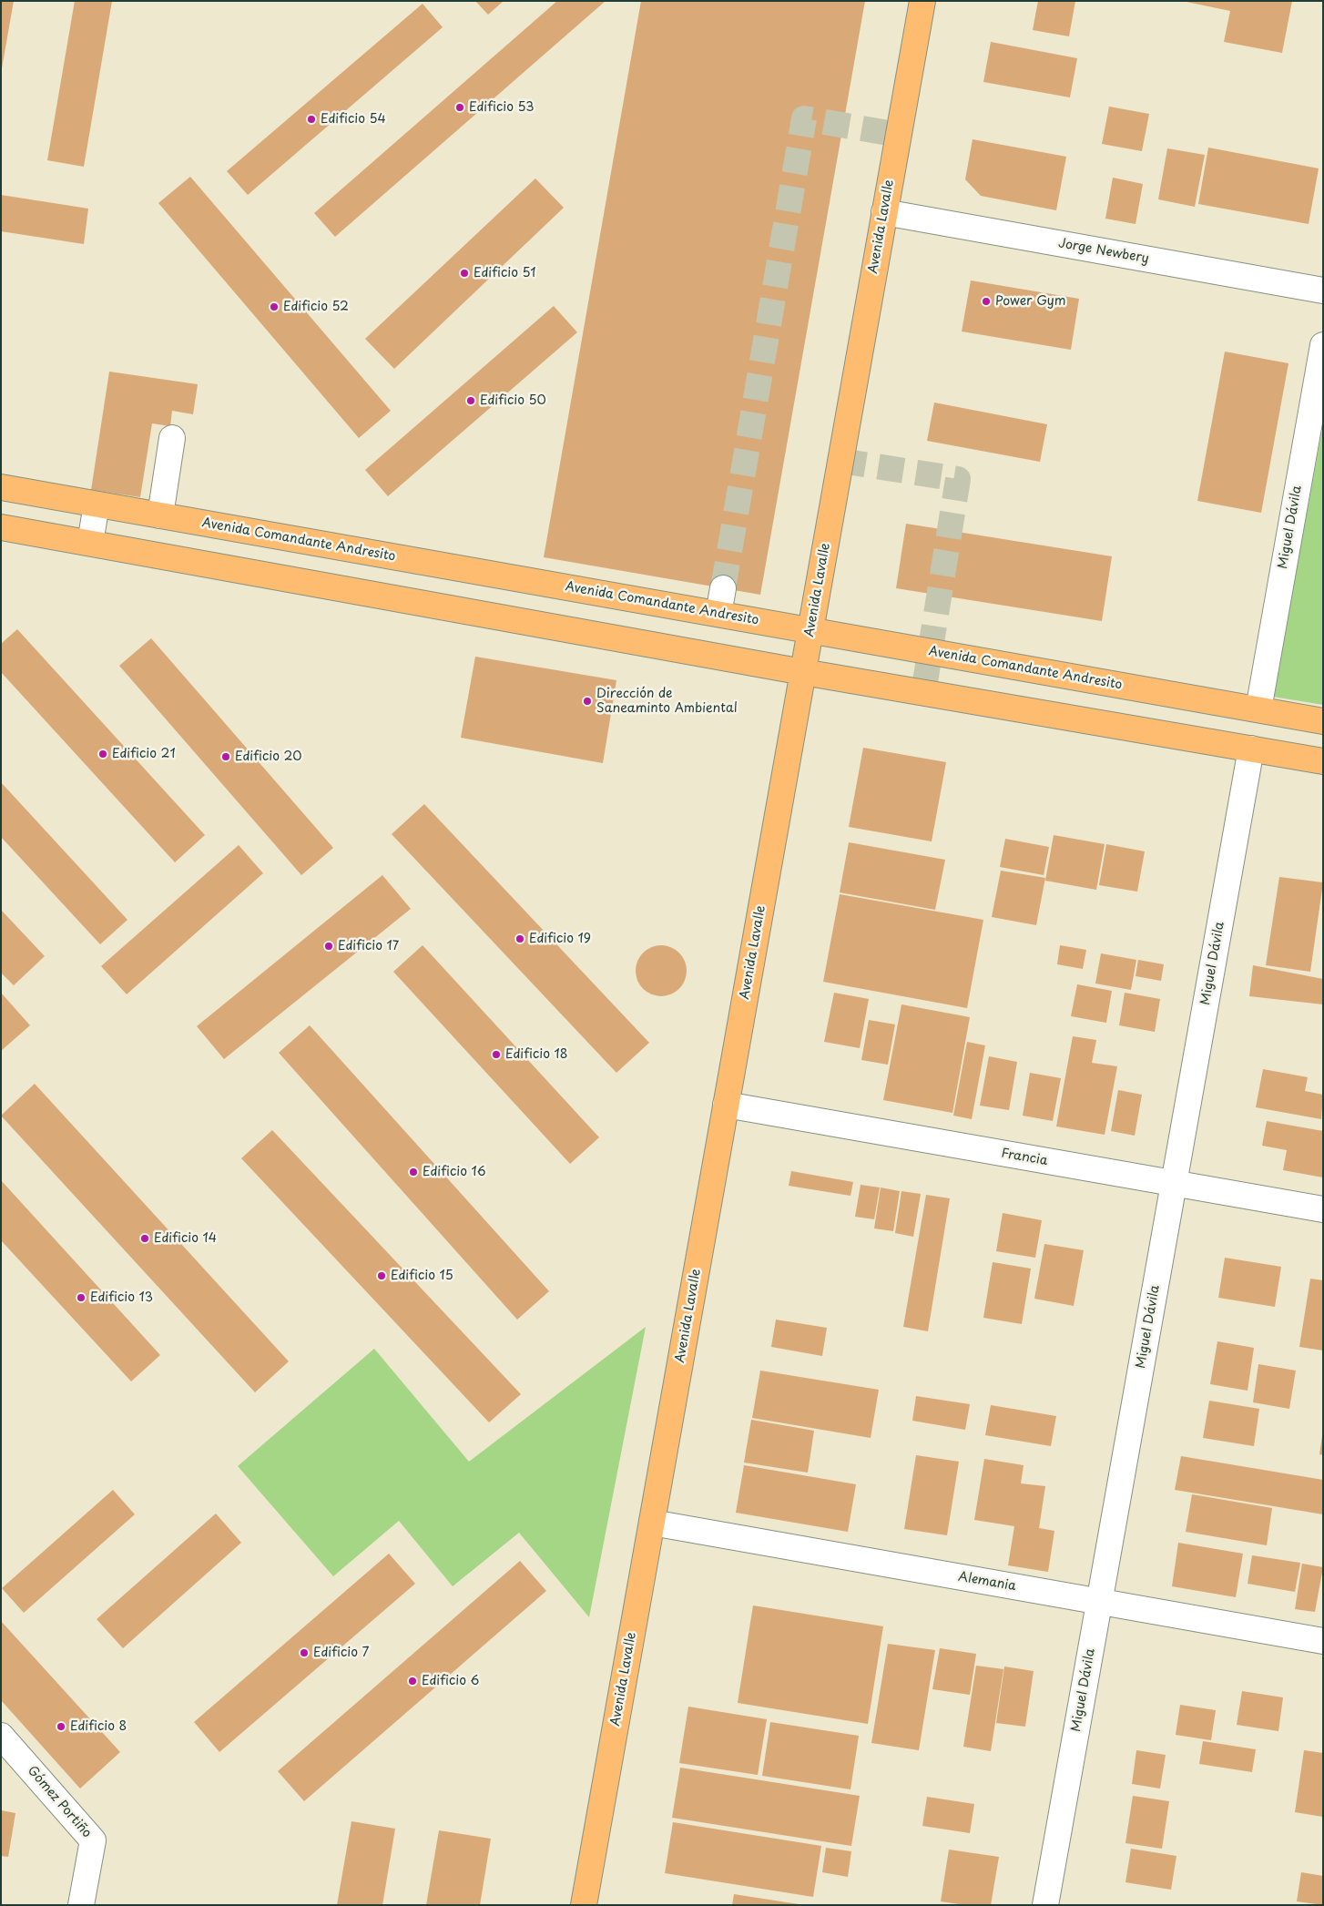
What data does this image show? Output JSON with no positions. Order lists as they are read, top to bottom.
{
  "streets": {
    "main road": ["Avenida Lavalle", "Avenida Comandante Andresito"],
    "street": [
      "Jorge Newbery",
      "Miguel Dávila",
      "Francia",
      "Alemania",
      "Gómez Portiño"
    ]
  },
  "crossings": [
    ["Avenida Lavalle", "Jorge Newbery"],
    ["Avenida Lavalle", "Avenida Comandante Andresito"],
    ["Avenida Lavalle", "Francia"],
    ["Avenida Lavalle", "Alemania"],
    ["Miguel Dávila", "Avenida Comandante Andresito"],
    ["Miguel Dávila", "Francia"],
    ["Miguel Dávila", "Alemania"]
  ],
  "places": [
    "Edificio 53",
    "Edificio 54",
    "Edificio 51",
    "Power Gym",
    "Edificio 52",
    "Edificio 50",
    "Dirección de Saneaminto Ambiental",
    "Edificio 21",
    "Edificio 20",
    "Edificio 19",
    "Edificio 17",
    "Edificio 18",
    "Edificio 16",
    "Edificio 14",
    "Edificio 15",
    "Edificio 13",
    "Edificio 7",
    "Edificio 6",
    "Edificio 8"
  ]
}
